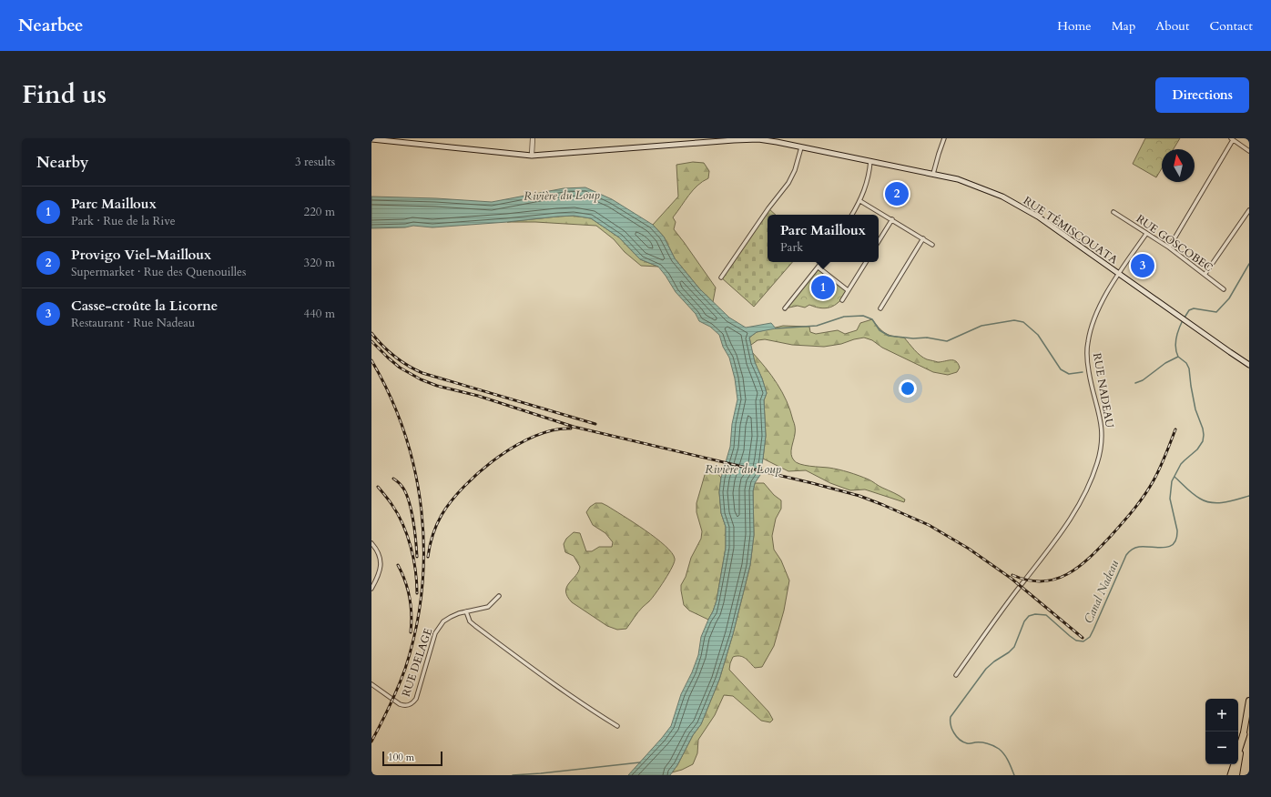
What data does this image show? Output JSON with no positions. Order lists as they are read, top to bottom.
{
  "streets": {
    "main road": ["RUE TÉMISCOUATA"],
    "street": ["RUE GOSCOBEC", "RUE NADEAU", "RUE DELAGE"]
  },
  "crossings": [
    ["RUE TÉMISCOUATA", "RUE NADEAU"],
    ["RUE GOSCOBEC", "RUE NADEAU"]
  ],
  "water": ["Rivière du Loup", "Canal Nadeau"],
  "scale_bar": "100 m",
  "north": "top",
  "page": {
    "header": "Nearbee",
    "nav": [
      "Home",
      "Map",
      "About",
      "Contact"
    ],
    "title": "Find us",
    "buttons": "Directions",
    "heading": ["Nearby", "3 results"],
    "pins": ["2", "3", "1"],
    "list": [
      {
        "mark": "1",
        "name": "Parc Mailloux",
        "note": "Park · Rue de la Rive",
        "value": "220 m"
      },
      {
        "mark": "2",
        "name": "Provigo Viel-Mailloux",
        "note": "Supermarket · Rue des Quenouilles",
        "value": "320 m"
      },
      {
        "mark": "3",
        "name": "Casse-croûte la Licorne",
        "note": "Restaurant · Rue Nadeau",
        "value": "440 m"
      }
    ],
    "popup": ["Parc Mailloux", "Park"],
    "map_buttons": ["+", "−"],
    "scale": "100 m"
  }
}
